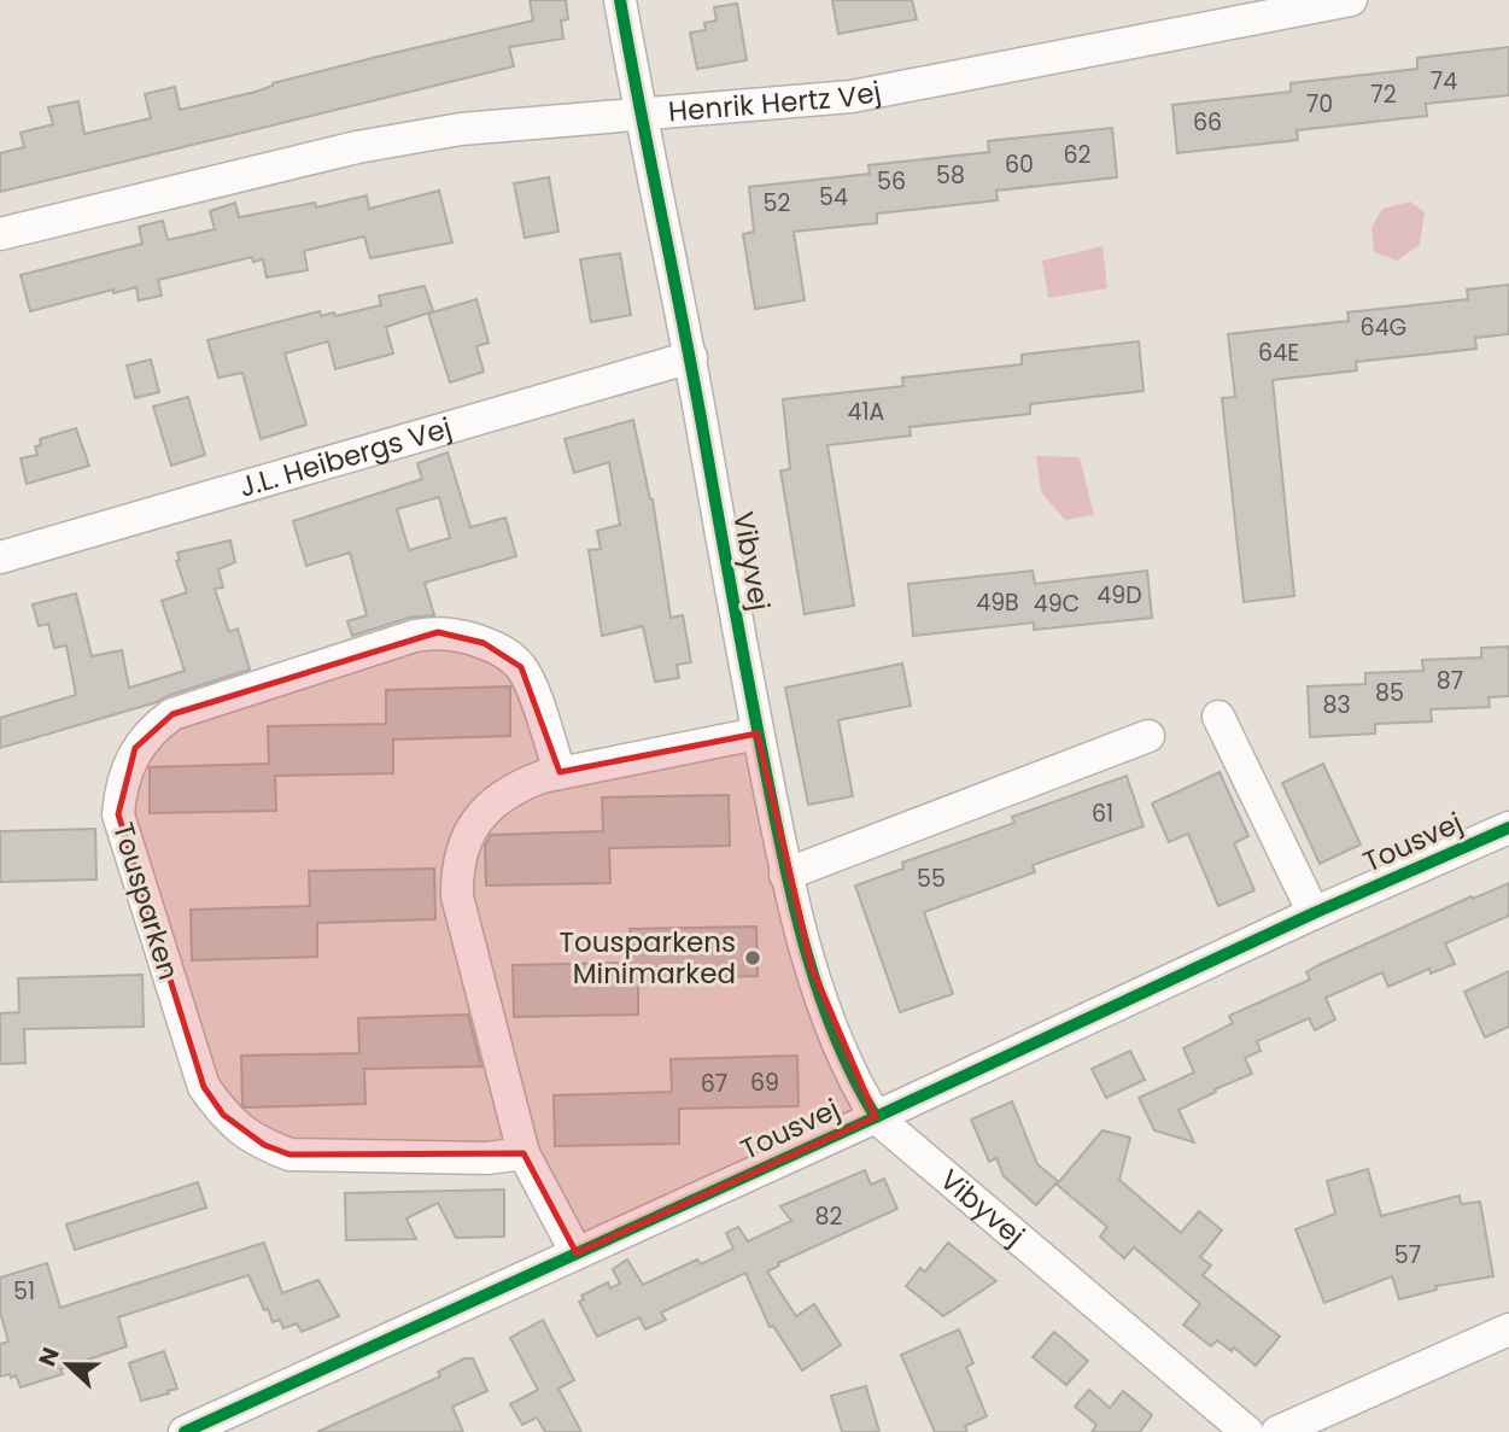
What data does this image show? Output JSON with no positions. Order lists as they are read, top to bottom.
{
  "streets": {
    "street": [
      "Henrik Hertz Vej",
      "J.L. Heibergs Vej",
      "Vibyvej",
      "Tousvej",
      "Tousparken"
    ]
  },
  "crossings": [
    ["Henrik Hertz Vej", "Vibyvej"],
    ["J.L. Heibergs Vej", "Vibyvej"],
    ["Vibyvej", "Tousvej"]
  ],
  "places": ["Tousparkens Minimarked"],
  "house_numbers": [
    "74",
    "72",
    "70",
    "66",
    "62",
    "60",
    "58",
    "56",
    "54",
    "52",
    "64G",
    "64E",
    "41A",
    "49D",
    "49B",
    "49C",
    "87",
    "85",
    "83",
    "61",
    "55",
    "69",
    "67",
    "82",
    "57",
    "51"
  ],
  "north": "left"
}
